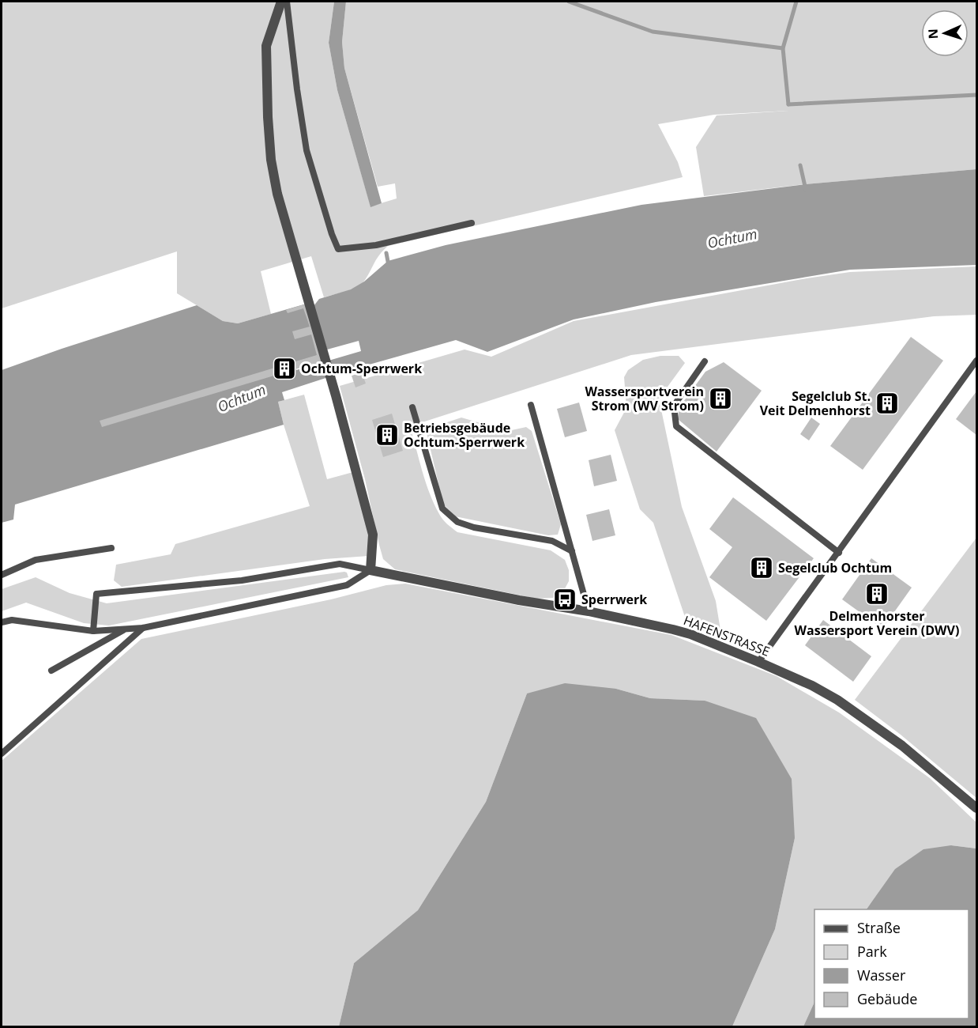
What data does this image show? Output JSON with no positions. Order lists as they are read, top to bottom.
{
  "streets": {
    "street": ["HAFENSTRASSE"]
  },
  "water": ["Ochtum"],
  "places": {
    "building": [
      "Ochtum-Sperrwerk",
      "Wassersportverein Strom (WV Strom)",
      "Segelclub St. Veit Delmenhorst",
      "Betriebsgebäude Ochtum-Sperrwerk",
      "Segelclub Ochtum",
      "Delmenhorster Wassersport Verein (DWV)"
    ],
    "bus stop": ["Sperrwerk"]
  },
  "legend": [
    "Straße",
    "Park",
    "Wasser",
    "Gebäude"
  ],
  "north": "left"
}
